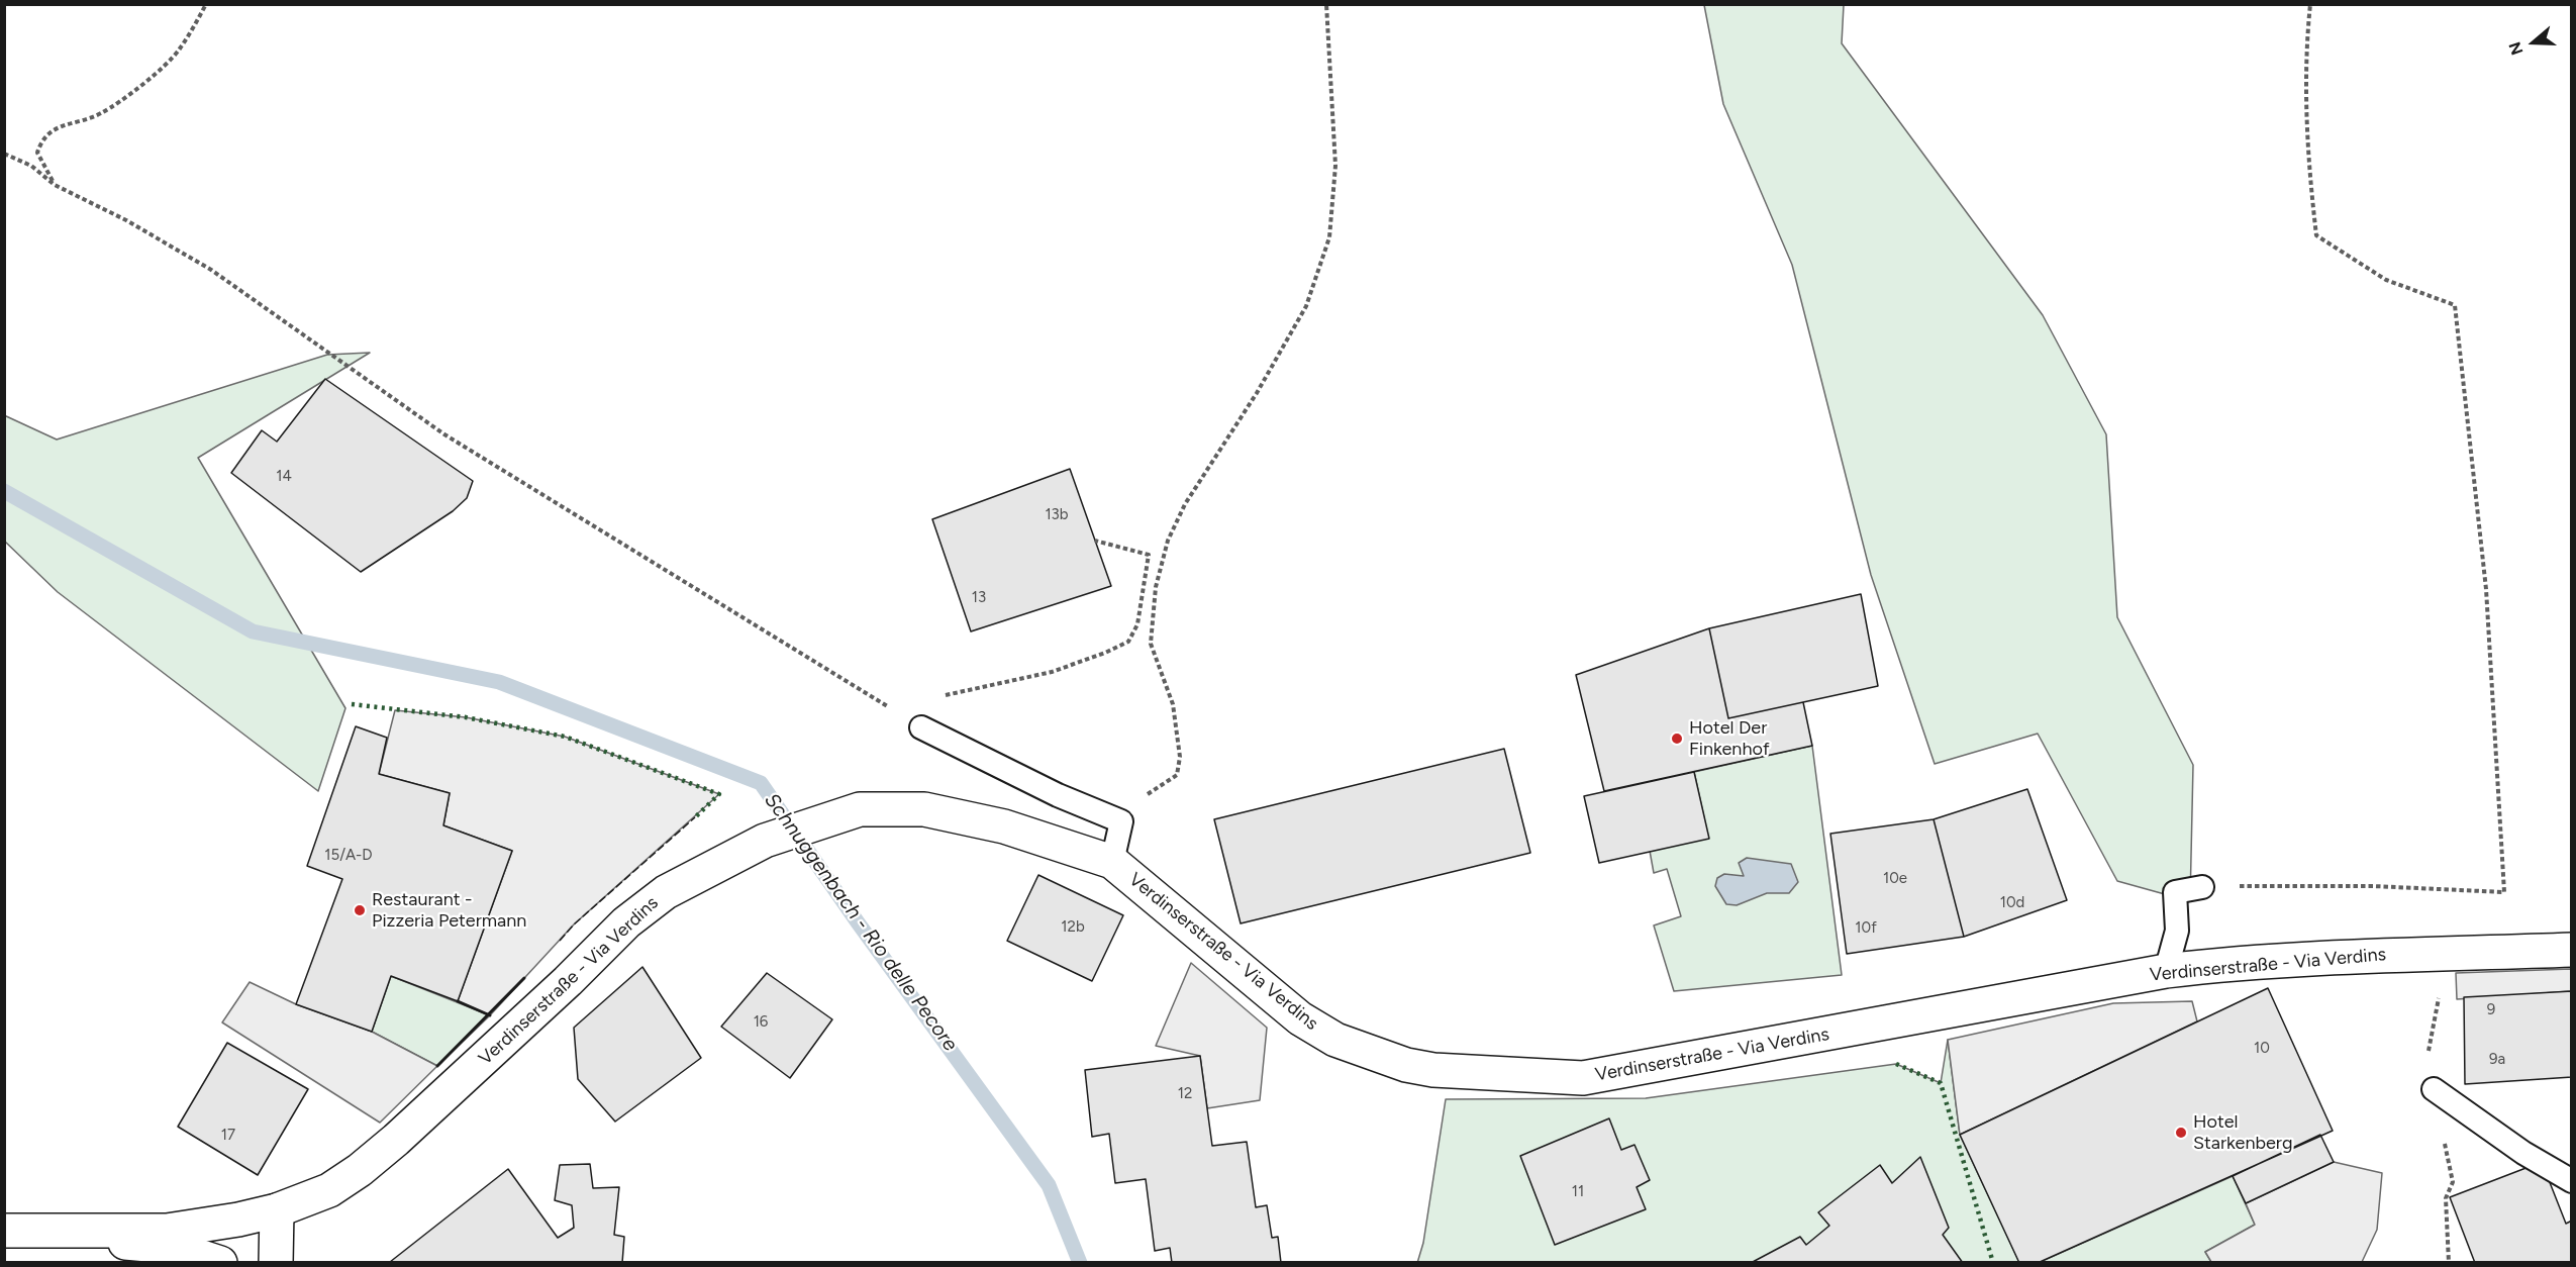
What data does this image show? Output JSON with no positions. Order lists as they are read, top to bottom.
{
  "streets": {
    "street": ["Verdinserstraße - Via Verdins"]
  },
  "water": ["Schnuggenbach - Rio delle Pecore"],
  "places": ["Hotel Der Finkenhof", "Restaurant - Pizzeria Petermann", "Hotel Starkenberg"],
  "house_numbers": [
    "14",
    "13b",
    "13",
    "15/A-D",
    "10e",
    "10d",
    "12b",
    "10f",
    "9",
    "16",
    "10",
    "9a",
    "12",
    "17",
    "11"
  ],
  "north": "left"
}
